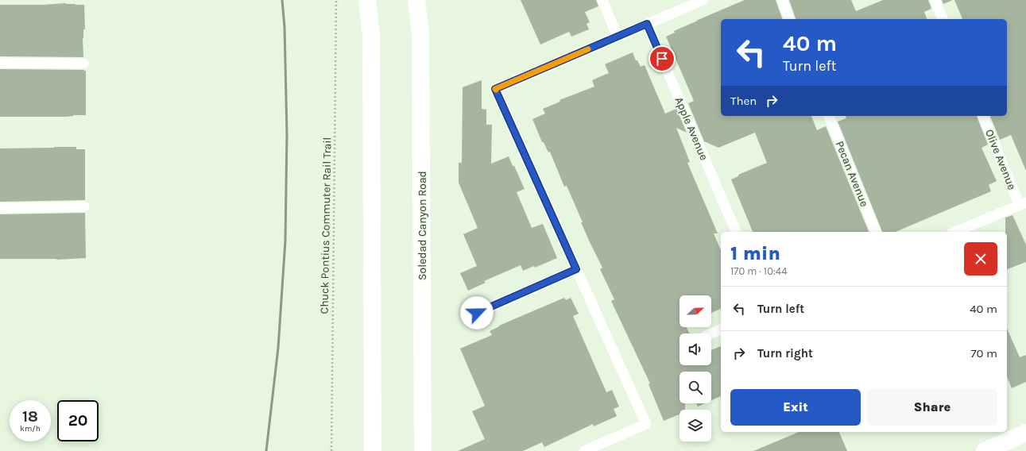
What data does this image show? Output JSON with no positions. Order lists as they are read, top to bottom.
{
  "streets": {
    "main road": ["Soledad Canyon Road"],
    "lane": ["Apple Avenue", "Olive Avenue", "Pecan Avenue"],
    "path": ["Chuck Pontius Commuter Rail Trail"]
  },
  "north": "right",
  "page": {
    "turn": ["40 m", "Turn left"],
    "then": "Then",
    "heading": ["1 min", "170 m · 10:44"],
    "list": [
      {
        "name": "Turn left",
        "value": "40 m"
      },
      {
        "name": "Turn right",
        "value": "70 m"
      }
    ],
    "buttons": ["Exit", "Share"],
    "speed": "18 km/h",
    "limit": "20"
  }
}
